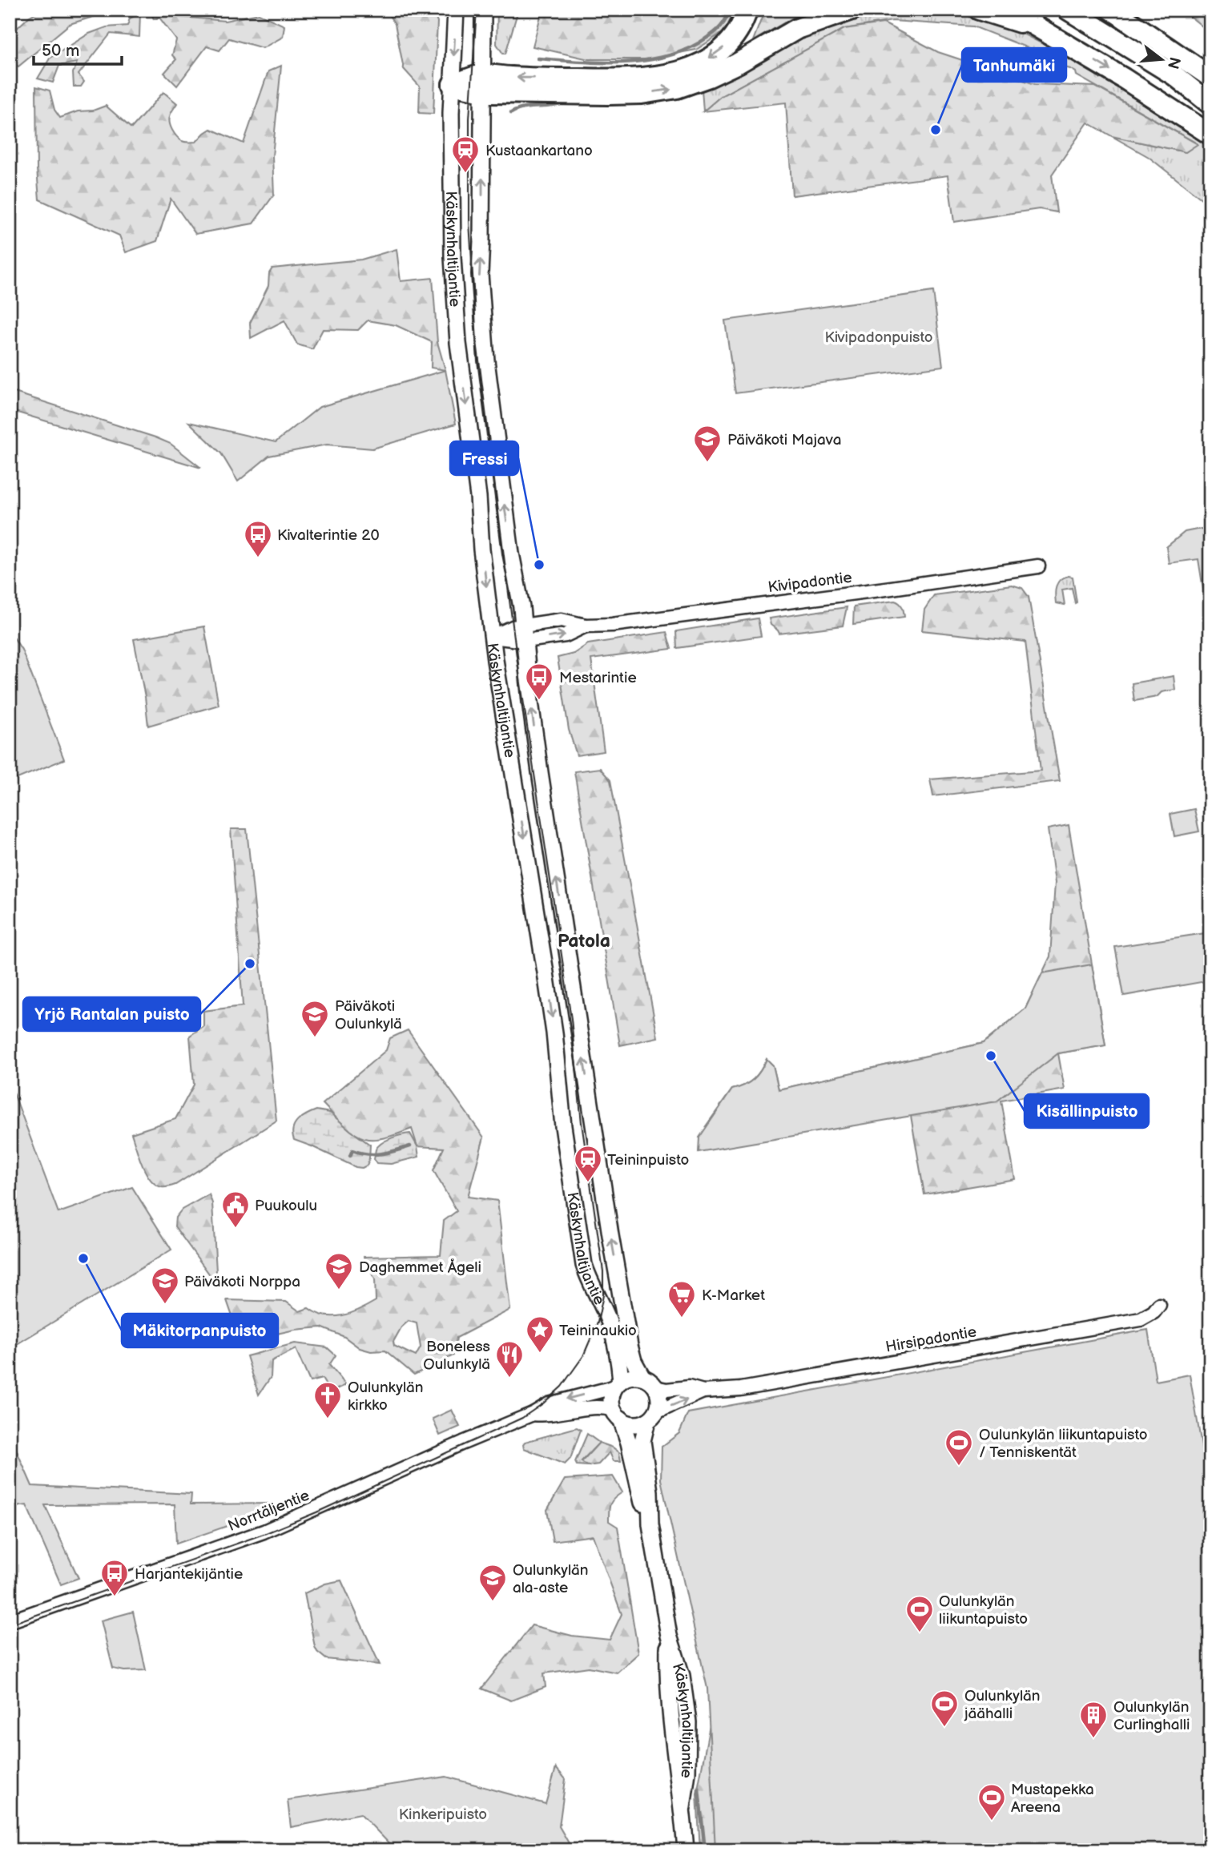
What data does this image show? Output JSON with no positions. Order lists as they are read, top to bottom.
{
  "streets": {
    "main road": ["Käskynhaltijantie"],
    "street": ["Kivipadontie", "Hirsipadontie", "Norrtäljentie"]
  },
  "crossings": [
    ["Käskynhaltijantie", "Kivipadontie"],
    ["Käskynhaltijantie", "Hirsipadontie"],
    ["Käskynhaltijantie", "Norrtäljentie"],
    ["Hirsipadontie", "Norrtäljentie"]
  ],
  "districts": ["Patola"],
  "parks": ["Kivipadonpuisto", "Kinkeripuisto"],
  "places": {
    "other": [
      "Tanhumäki",
      "Fressi",
      "Yrjö Rantalan puisto",
      "Kisällinpuisto",
      "Mäkitorpanpuisto"
    ],
    "station": ["Kustaankartano", "Teininpuisto"],
    "school or university": [
      "Päiväkoti Majava",
      "Päiväkoti Oulunkylä",
      "Daghemmet Ågeli",
      "Päiväkoti Norppa",
      "Oulunkylän ala-aste"
    ],
    "bus stop": ["Kivalterintie 20", "Mestarintie", "Harjantekijäntie"],
    "public building": ["Puukoulu"],
    "supermarket": ["K-Market"],
    "place": ["Teininaukio"],
    "restaurant": ["Boneless Oulunkylä"],
    "church": ["Oulunkylän kirkko"],
    "sports": [
      "Oulunkylän liikuntapuisto / Tenniskentät",
      "Oulunkylän liikuntapuisto",
      "Oulunkylän jäähalli",
      "Mustapekka Areena"
    ],
    "building": ["Oulunkylän Curlinghalli"]
  },
  "scale_bar": "50 m",
  "north": "right"
}
